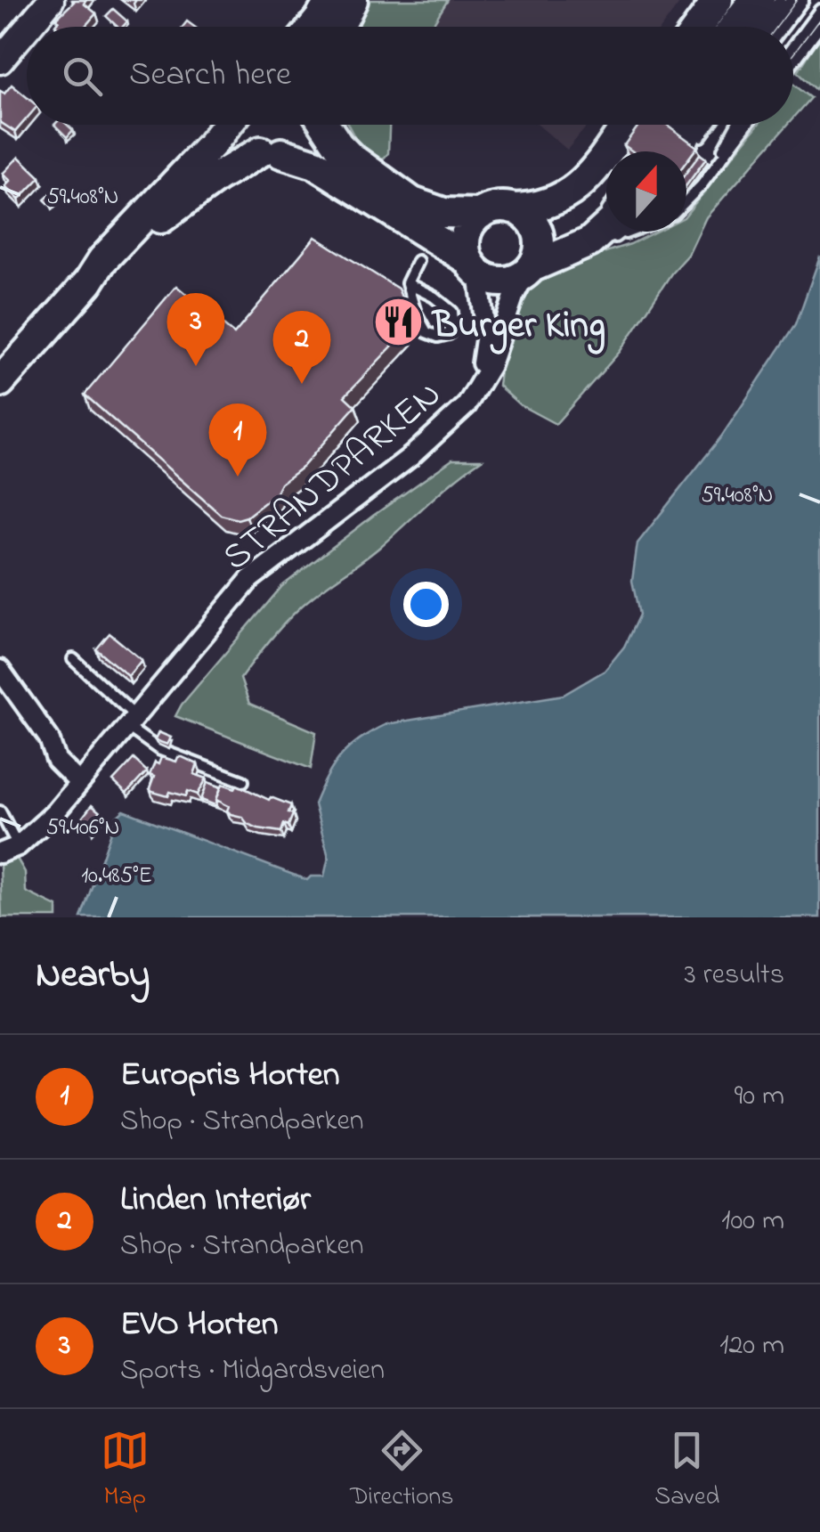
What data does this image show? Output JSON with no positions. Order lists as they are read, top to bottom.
{
  "streets": {
    "street": ["STRANDPARKEN"]
  },
  "places": {
    "restaurant": ["Burger King"]
  },
  "north": "top",
  "page": {
    "search": "Search here",
    "pins": ["3", "2", "1"],
    "heading": ["Nearby", "3 results"],
    "list": [
      {
        "mark": "1",
        "name": "Europris Horten",
        "note": "Shop · Strandparken",
        "value": "90 m"
      },
      {
        "mark": "2",
        "name": "Linden Interiør",
        "note": "Shop · Strandparken",
        "value": "100 m"
      },
      {
        "mark": "3",
        "name": "EVO Horten",
        "note": "Sports · Midgardsveien",
        "value": "120 m"
      }
    ],
    "nav": ["Map", "Directions", "Saved"]
  },
  "coordinates": ["59.408°N", "59.406°N", "10.485°E"]
}
